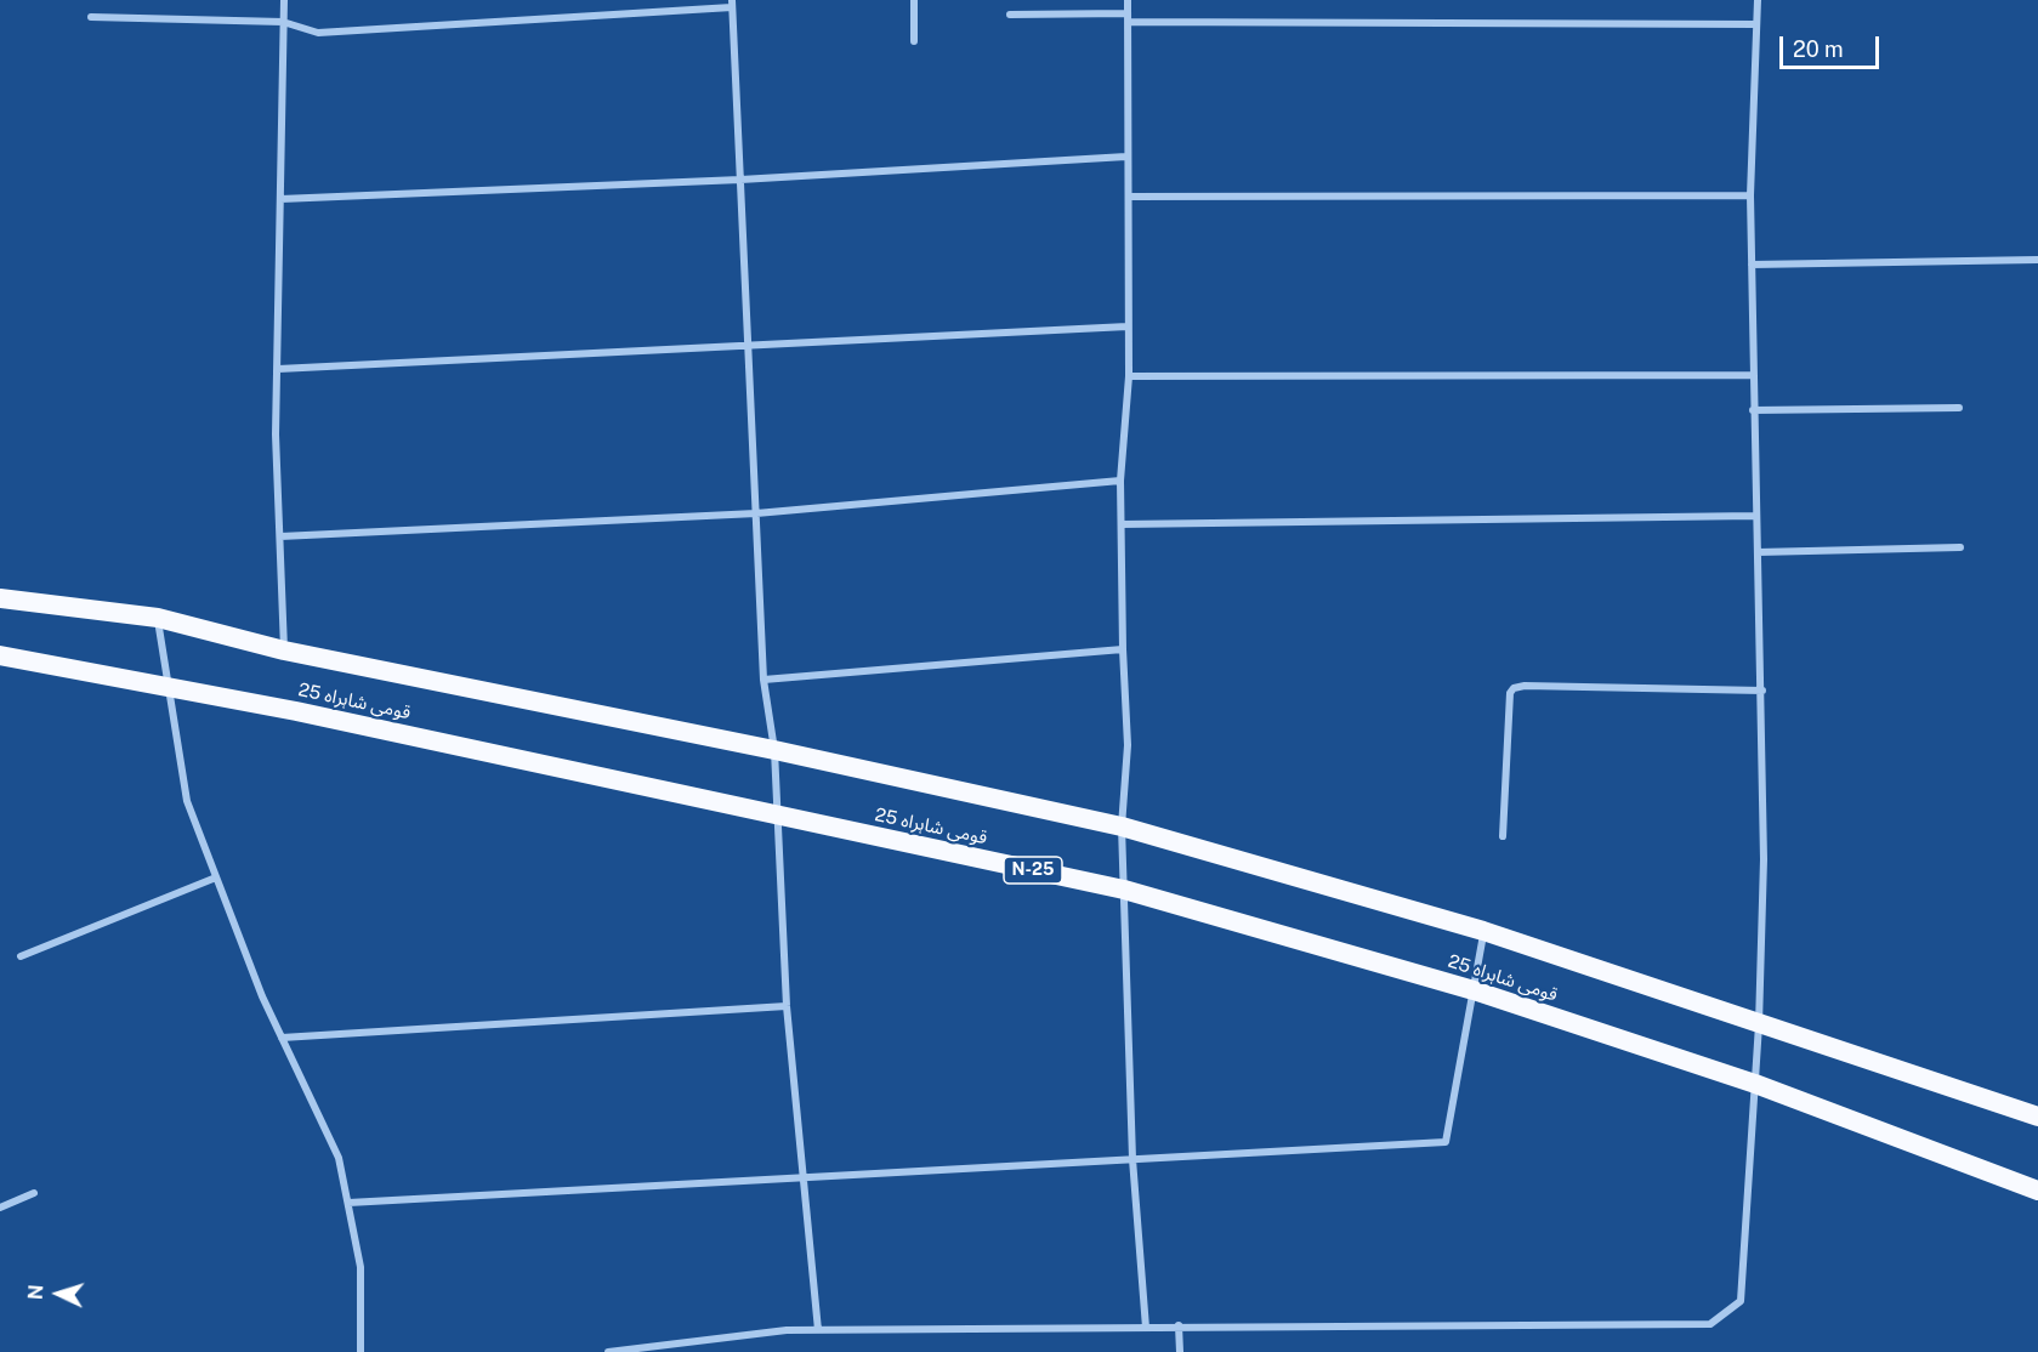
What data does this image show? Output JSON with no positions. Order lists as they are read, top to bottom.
{
  "streets": {
    "highway": ["قومی شاہراہ 25", "N-25"]
  },
  "scale_bar": "20 m",
  "north": "left"
}
